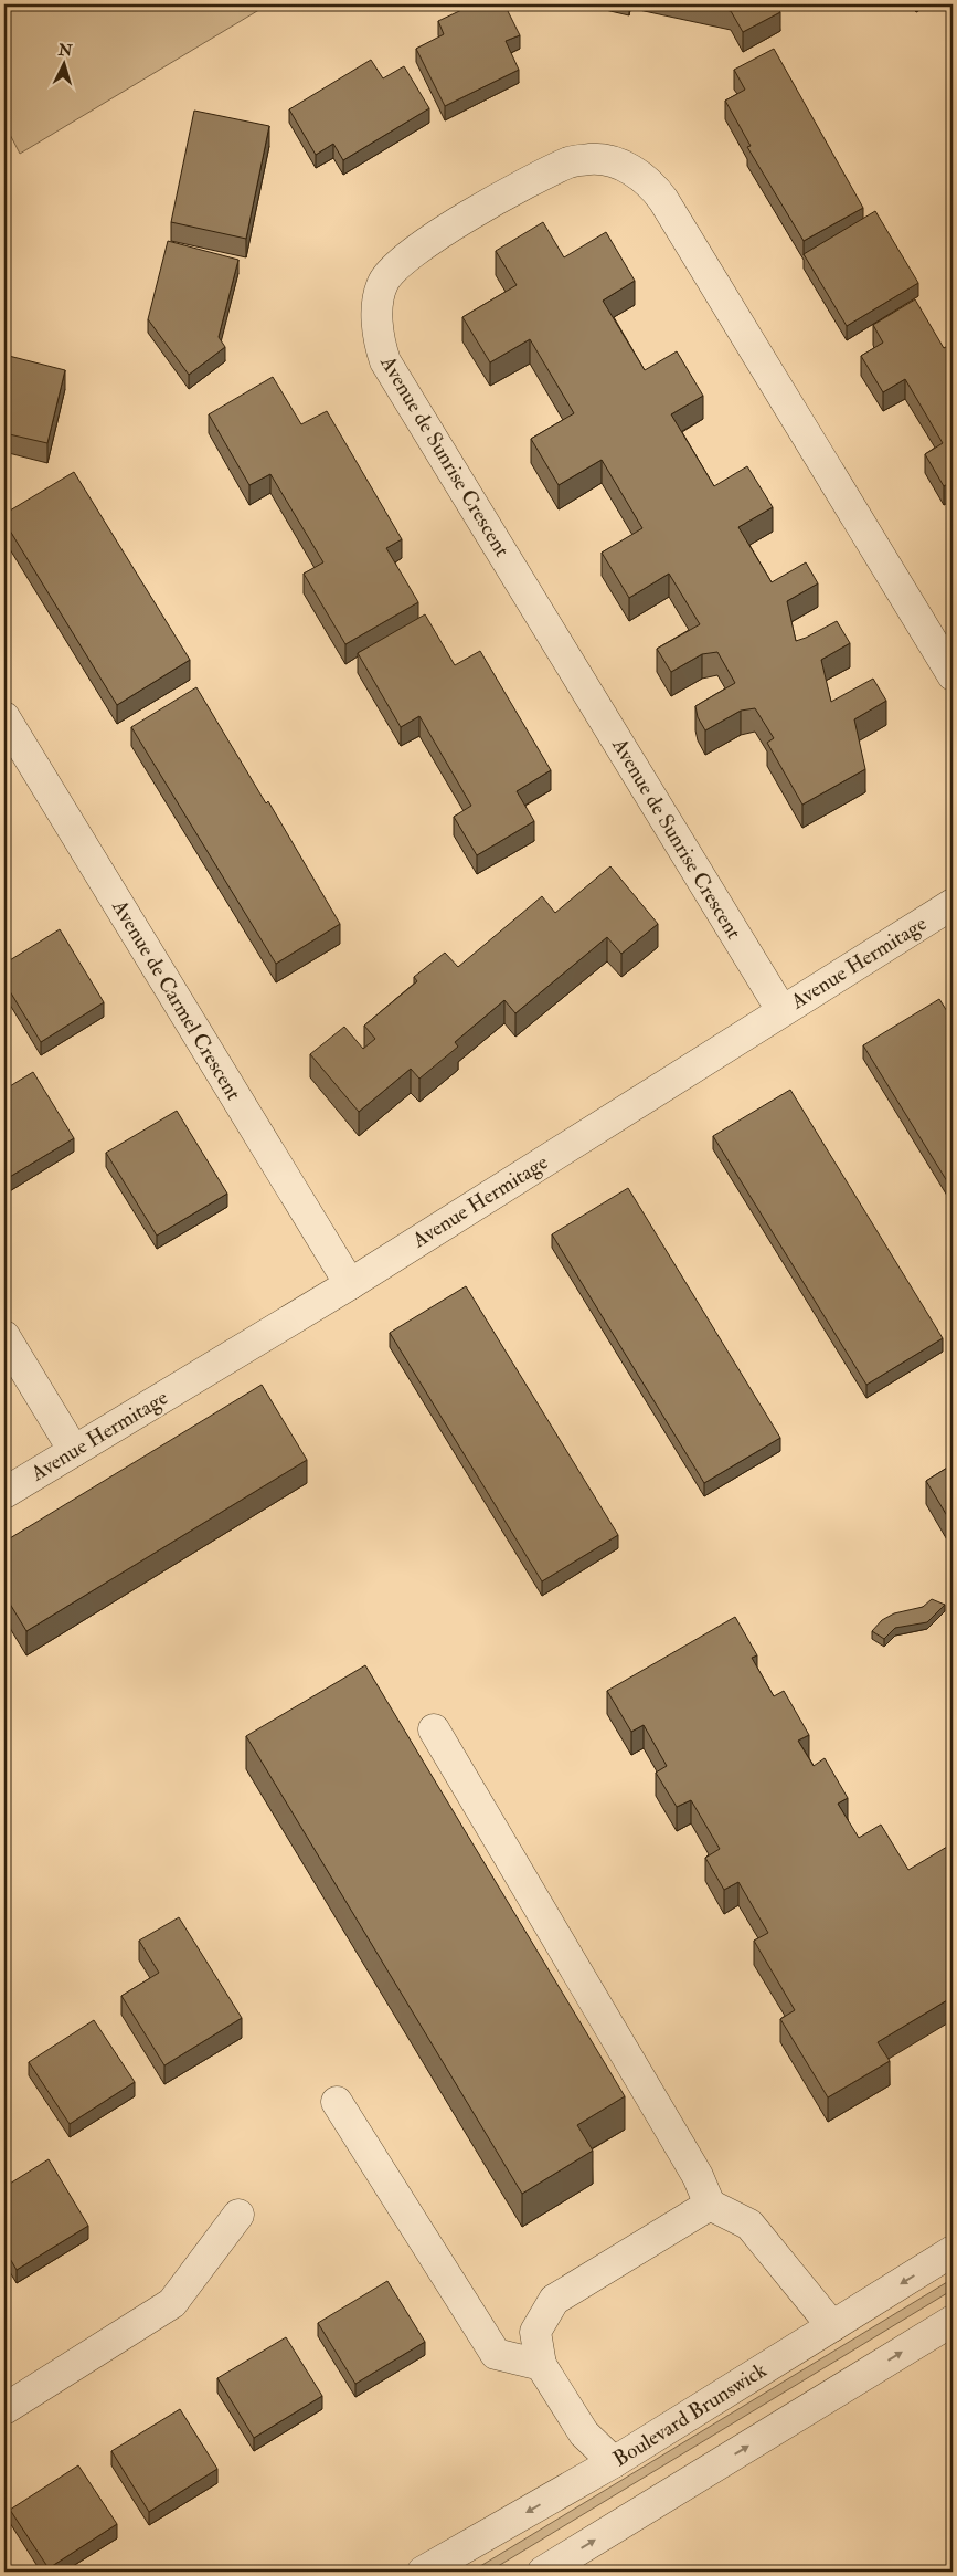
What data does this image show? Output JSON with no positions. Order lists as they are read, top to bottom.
{
  "streets": {
    "street": [
      "Avenue de Sunrise Crescent",
      "Avenue Hermitage",
      "Avenue de Carmel Crescent",
      "Boulevard Brunswick"
    ]
  },
  "crossings": [
    ["Avenue de Sunrise Crescent", "Avenue Hermitage"],
    ["Avenue Hermitage", "Avenue de Carmel Crescent"]
  ],
  "north": "top"
}
